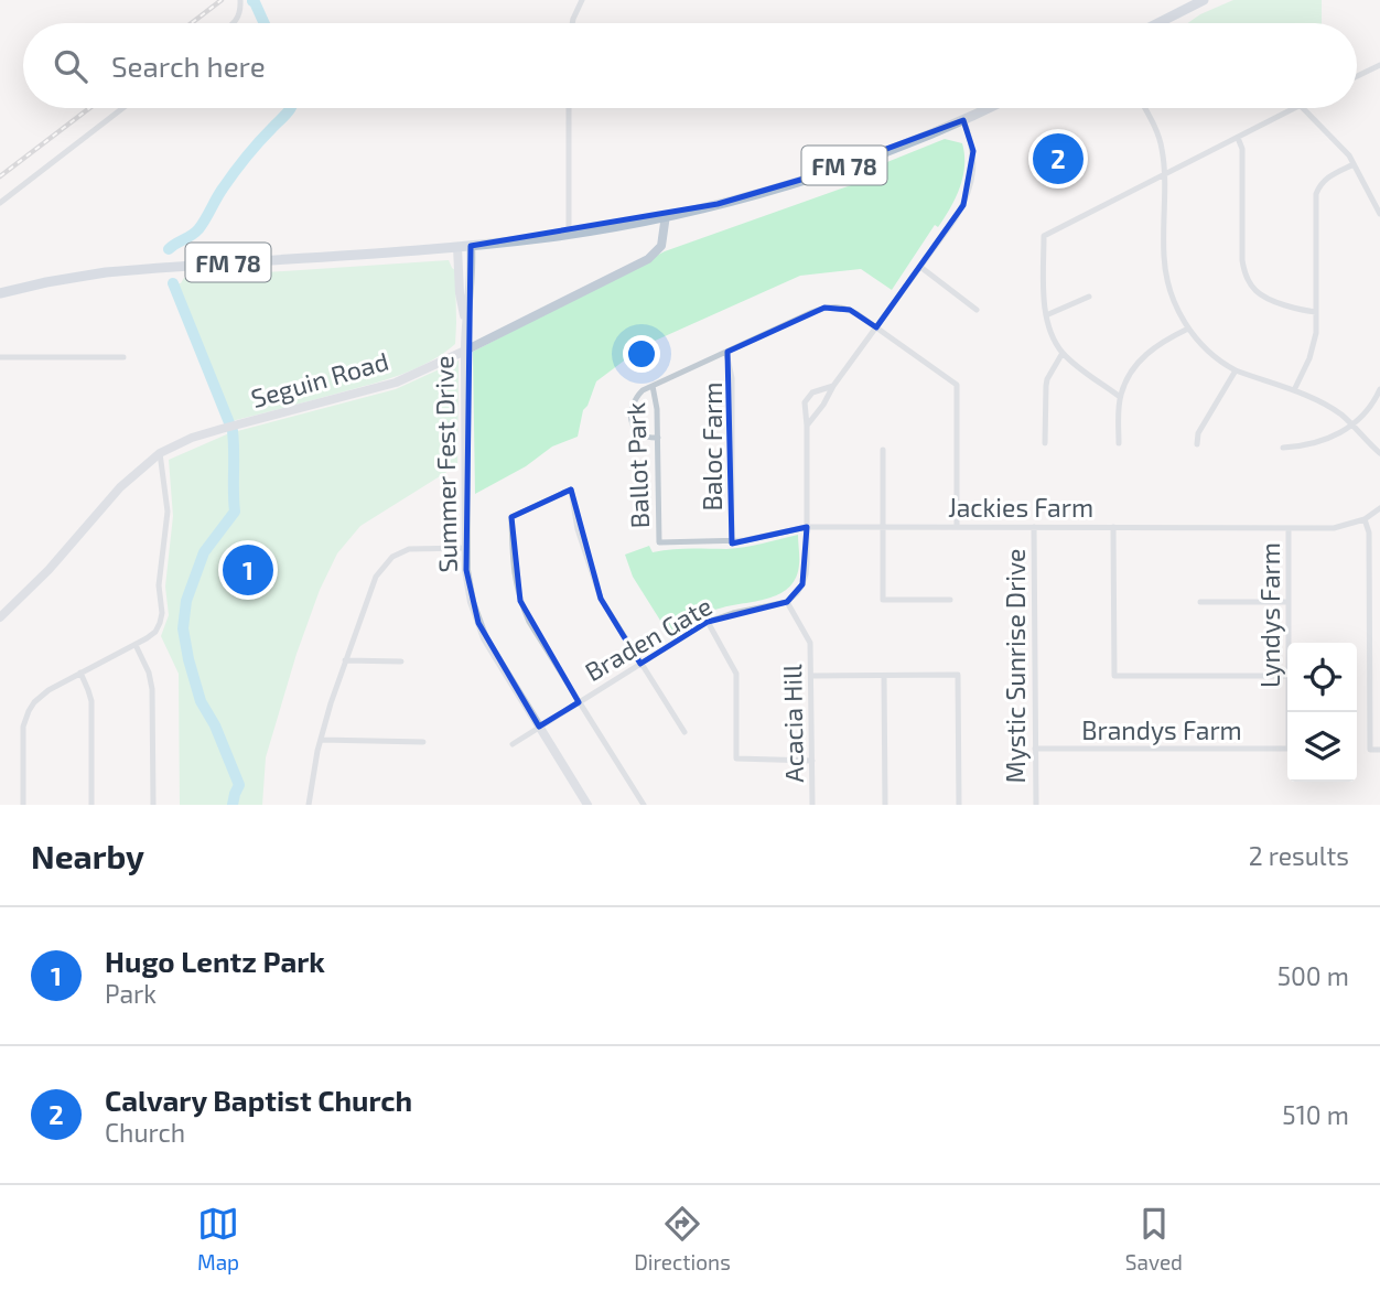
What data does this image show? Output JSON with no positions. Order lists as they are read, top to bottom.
{
  "streets": {
    "main road": ["FM 78"],
    "street": [
      "Seguin Road",
      "Baloc Farm",
      "Summer Fest Drive",
      "Ballot Park",
      "Jackies Farm",
      "Lyndys Farm",
      "Braden Gate",
      "Mystic Sunrise Drive",
      "Acacia Hill",
      "Brandys Farm"
    ]
  },
  "crossings": [
    ["FM 78", "Seguin Road"],
    ["FM 78", "Summer Fest Drive"],
    ["Seguin Road", "Summer Fest Drive"],
    ["Baloc Farm", "Jackies Farm"],
    ["Summer Fest Drive", "Braden Gate"],
    ["Ballot Park", "Jackies Farm"],
    ["Jackies Farm", "Lyndys Farm"],
    ["Jackies Farm", "Mystic Sunrise Drive"],
    ["Braden Gate", "Acacia Hill"],
    ["Mystic Sunrise Drive", "Brandys Farm"]
  ],
  "page": {
    "search": "Search here",
    "pins": ["2", "1"],
    "heading": ["Nearby", "2 results"],
    "list": [
      {
        "mark": "1",
        "name": "Hugo Lentz Park",
        "note": "Park",
        "value": "500 m"
      },
      {
        "mark": "2",
        "name": "Calvary Baptist Church",
        "note": "Church",
        "value": "510 m"
      }
    ],
    "nav": ["Map", "Directions", "Saved"]
  }
}
